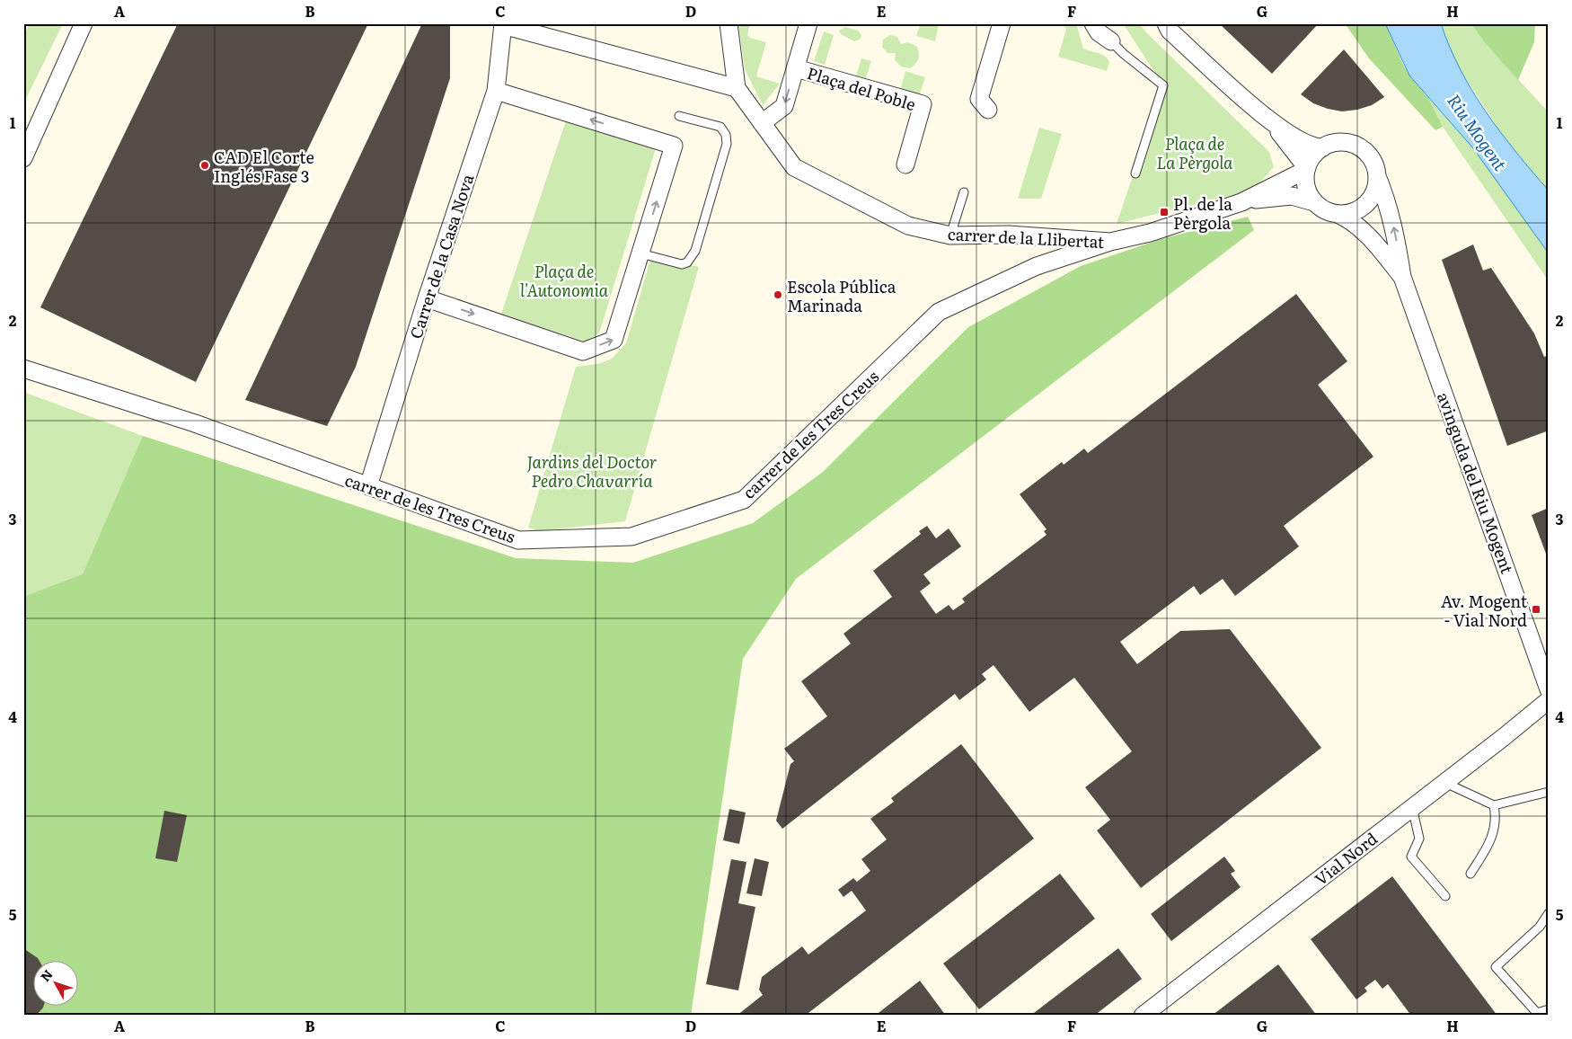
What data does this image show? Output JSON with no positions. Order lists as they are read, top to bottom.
{
  "streets": {
    "street": [
      "Plaça del Poble",
      "carrer de la Llibertat",
      "Carrer de la Casa Nova",
      "carrer de les Tres Creus",
      "avinguda del Riu Mogent",
      "Vial Nord"
    ]
  },
  "crossings": [
    ["Plaça del Poble", "carrer de la Llibertat"],
    ["carrer de la Llibertat", "carrer de les Tres Creus"],
    ["carrer de la Llibertat", "avinguda del Riu Mogent"],
    ["Carrer de la Casa Nova", "carrer de les Tres Creus"]
  ],
  "water": ["Riu Mogent"],
  "parks": ["Plaça de La Pèrgola", "Plaça de l'Autonomia", "Jardins del Doctor Pedro Chavarría"],
  "places": {
    "other": ["CAD El Corte Inglés Fase 3", "Escola Pública Marinada"],
    "transit": ["Pl. de la Pèrgola", "Av. Mogent - Vial Nord"]
  },
  "north": "top left",
  "grid": {
    "columns": [
      "A",
      "B",
      "C",
      "D",
      "E",
      "F",
      "G",
      "H"
    ],
    "rows": [
      "1",
      "2",
      "3",
      "4",
      "5"
    ]
  }
}
